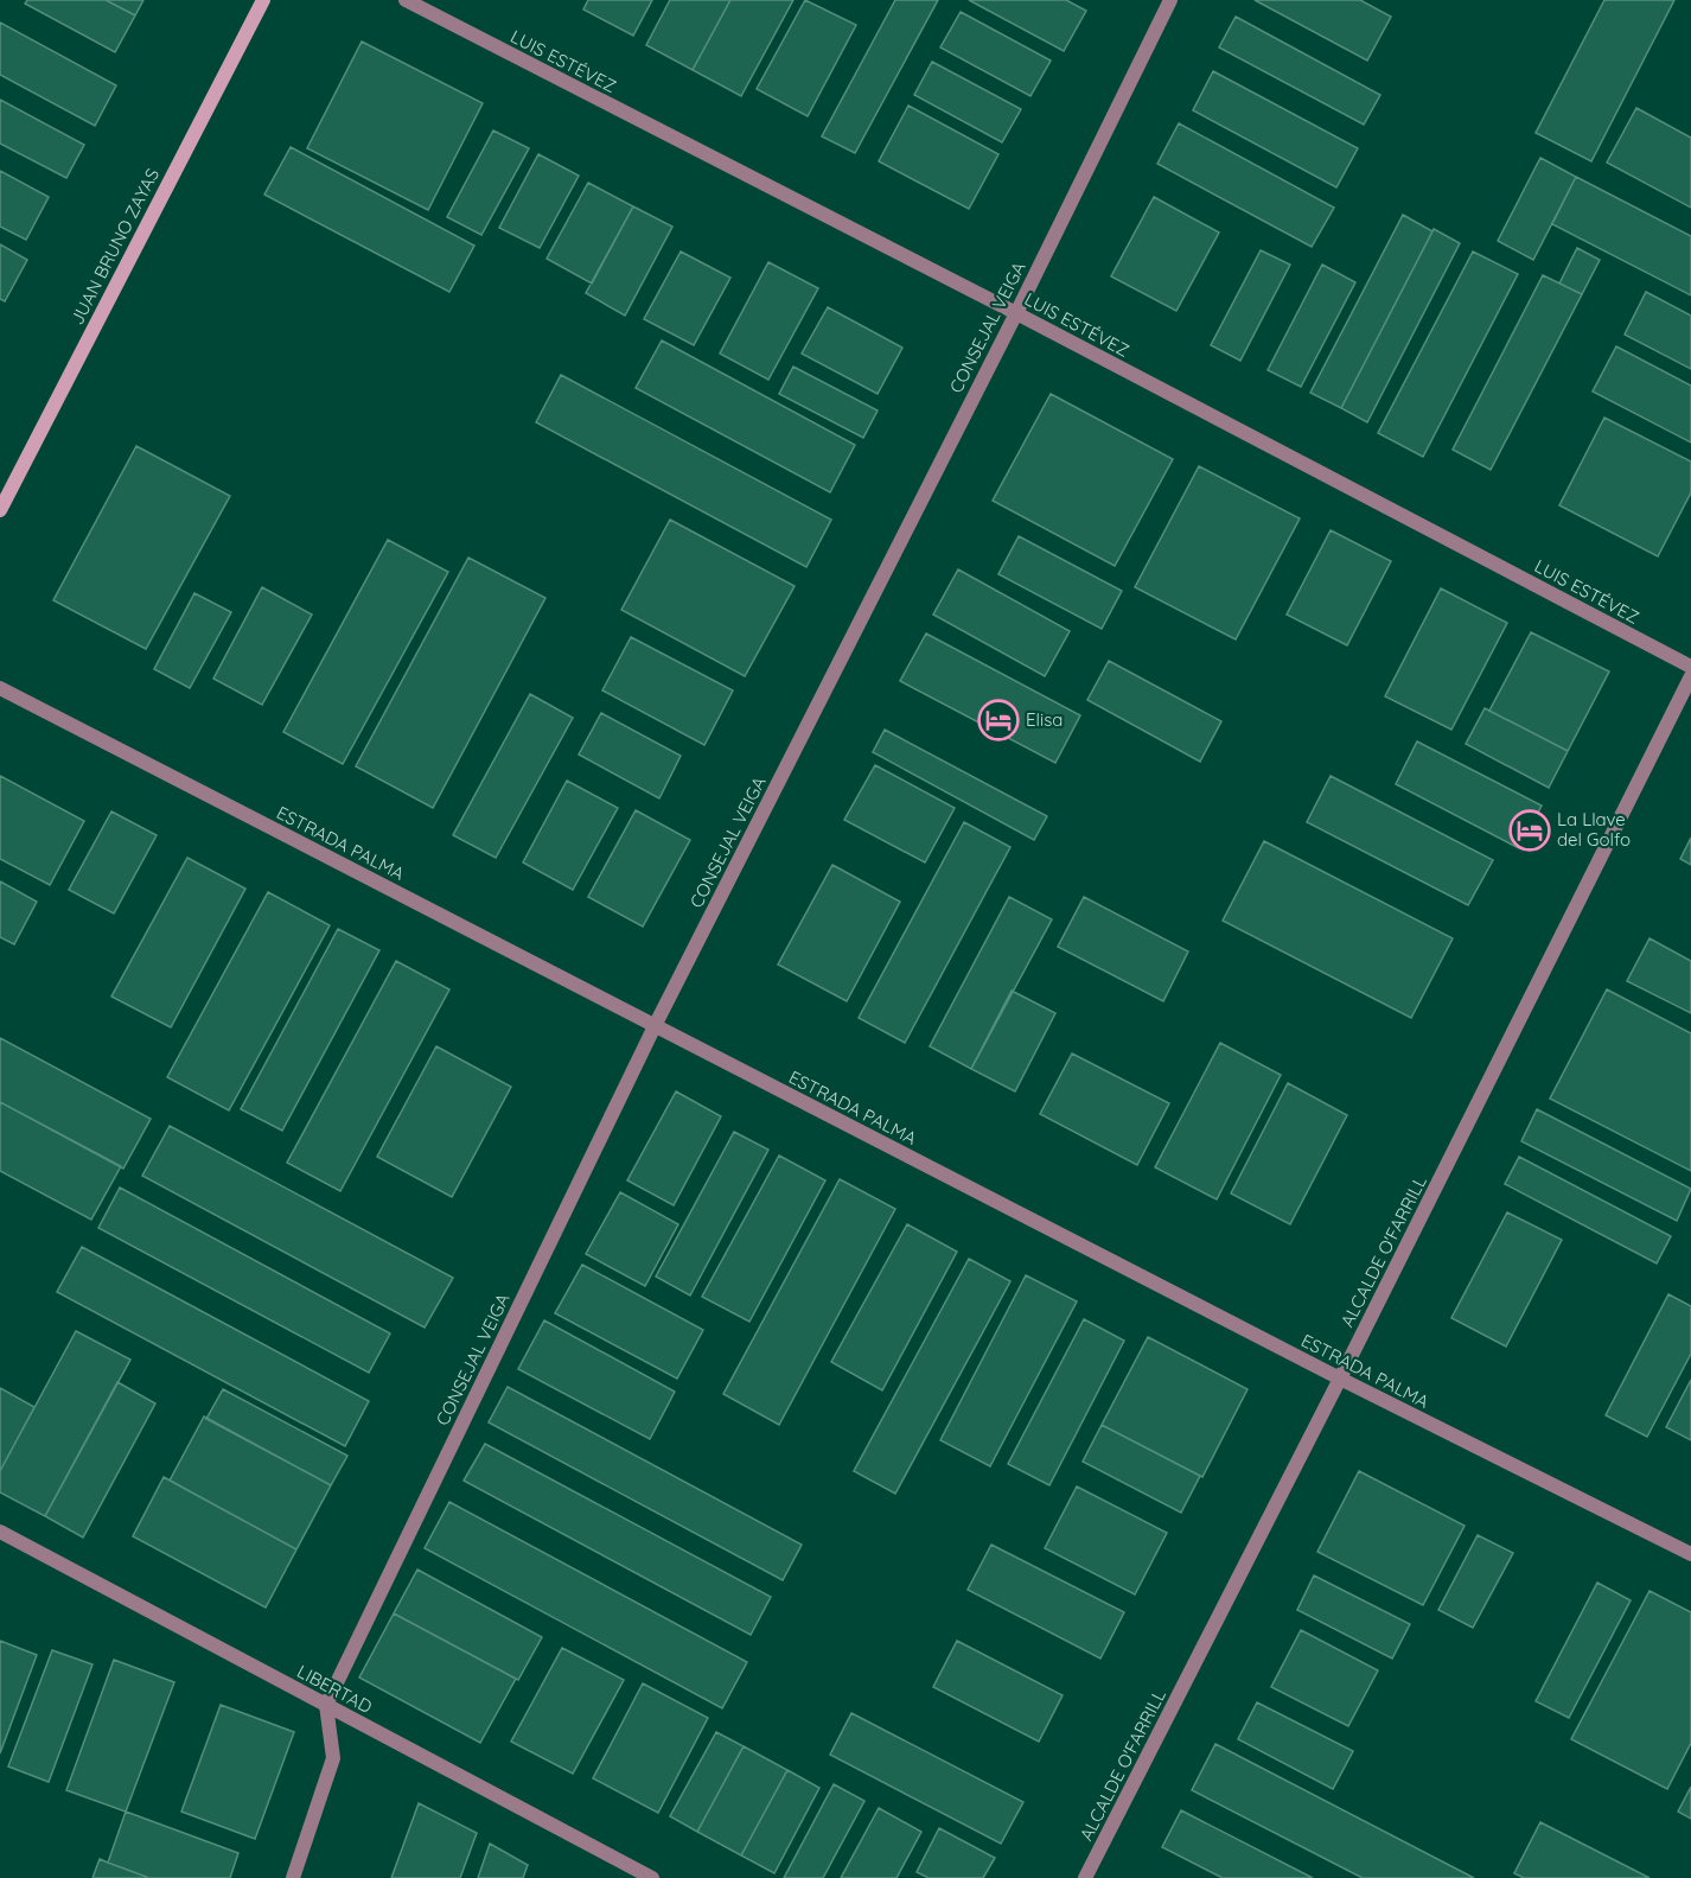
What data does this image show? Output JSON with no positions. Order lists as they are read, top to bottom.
{
  "streets": {
    "street": [
      "LUIS ESTÉVEZ",
      "JUAN BRUNO ZAYAS",
      "CONSEJAL VEIGA",
      "ESTRADA PALMA",
      "ALCALDE O'FARRILL",
      "LIBERTAD"
    ]
  },
  "crossings": [
    ["LUIS ESTÉVEZ", "CONSEJAL VEIGA"],
    ["CONSEJAL VEIGA", "ESTRADA PALMA"],
    ["CONSEJAL VEIGA", "LIBERTAD"],
    ["ESTRADA PALMA", "ALCALDE O'FARRILL"]
  ],
  "places": {
    "hotel": ["Elisa", "La Llave del Golfo"]
  }
}
